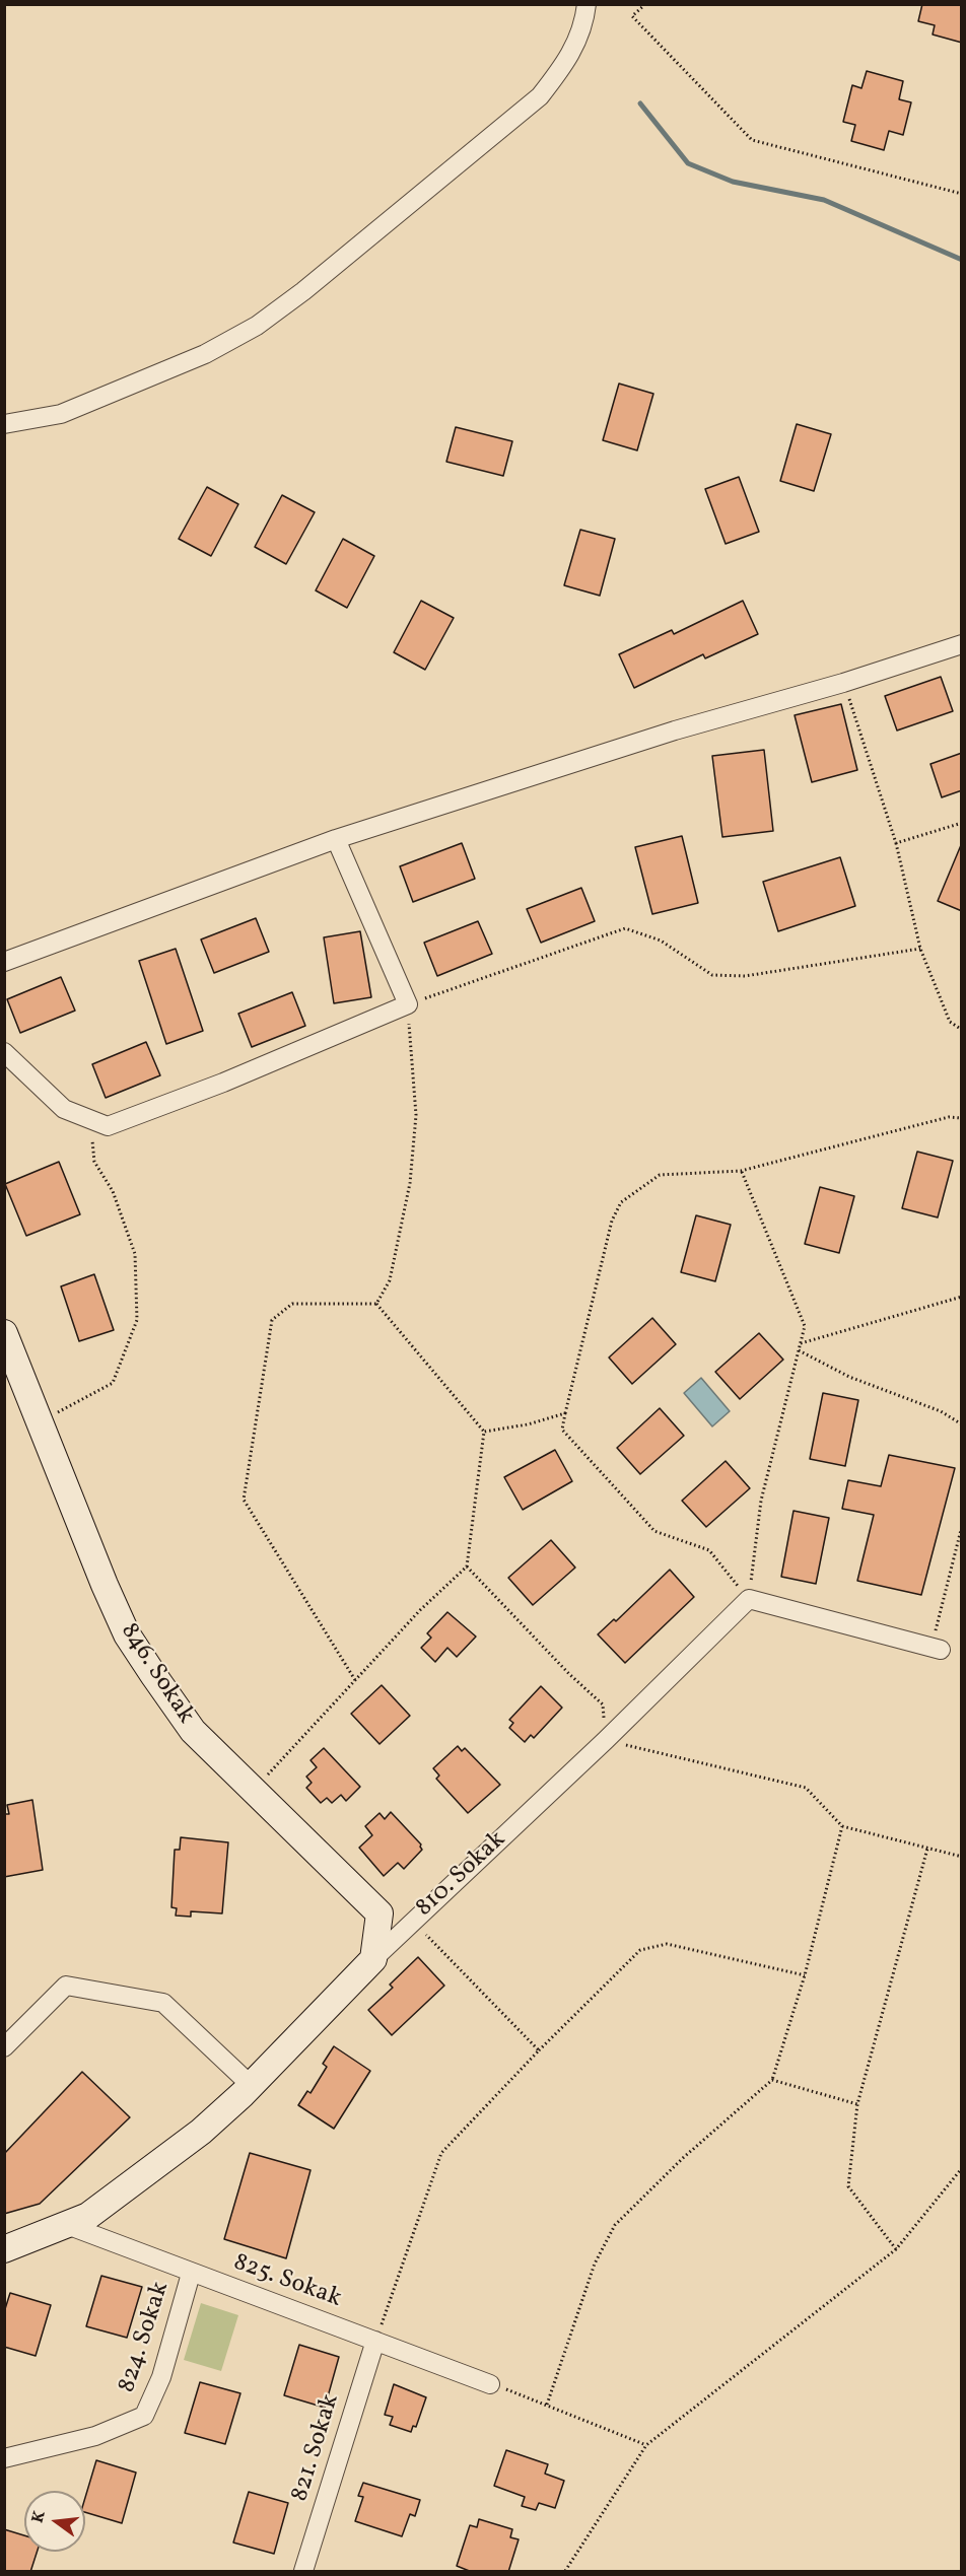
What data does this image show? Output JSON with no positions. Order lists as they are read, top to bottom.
{
  "streets": {
    "street": [
      "846. Sokak",
      "810. Sokak",
      "825. Sokak",
      "824. Sokak",
      "821. Sokak"
    ]
  },
  "crossings": [
    ["846. Sokak", "810. Sokak"],
    ["810. Sokak", "825. Sokak"],
    ["825. Sokak", "824. Sokak"],
    ["825. Sokak", "821. Sokak"]
  ],
  "north": "left"
}
